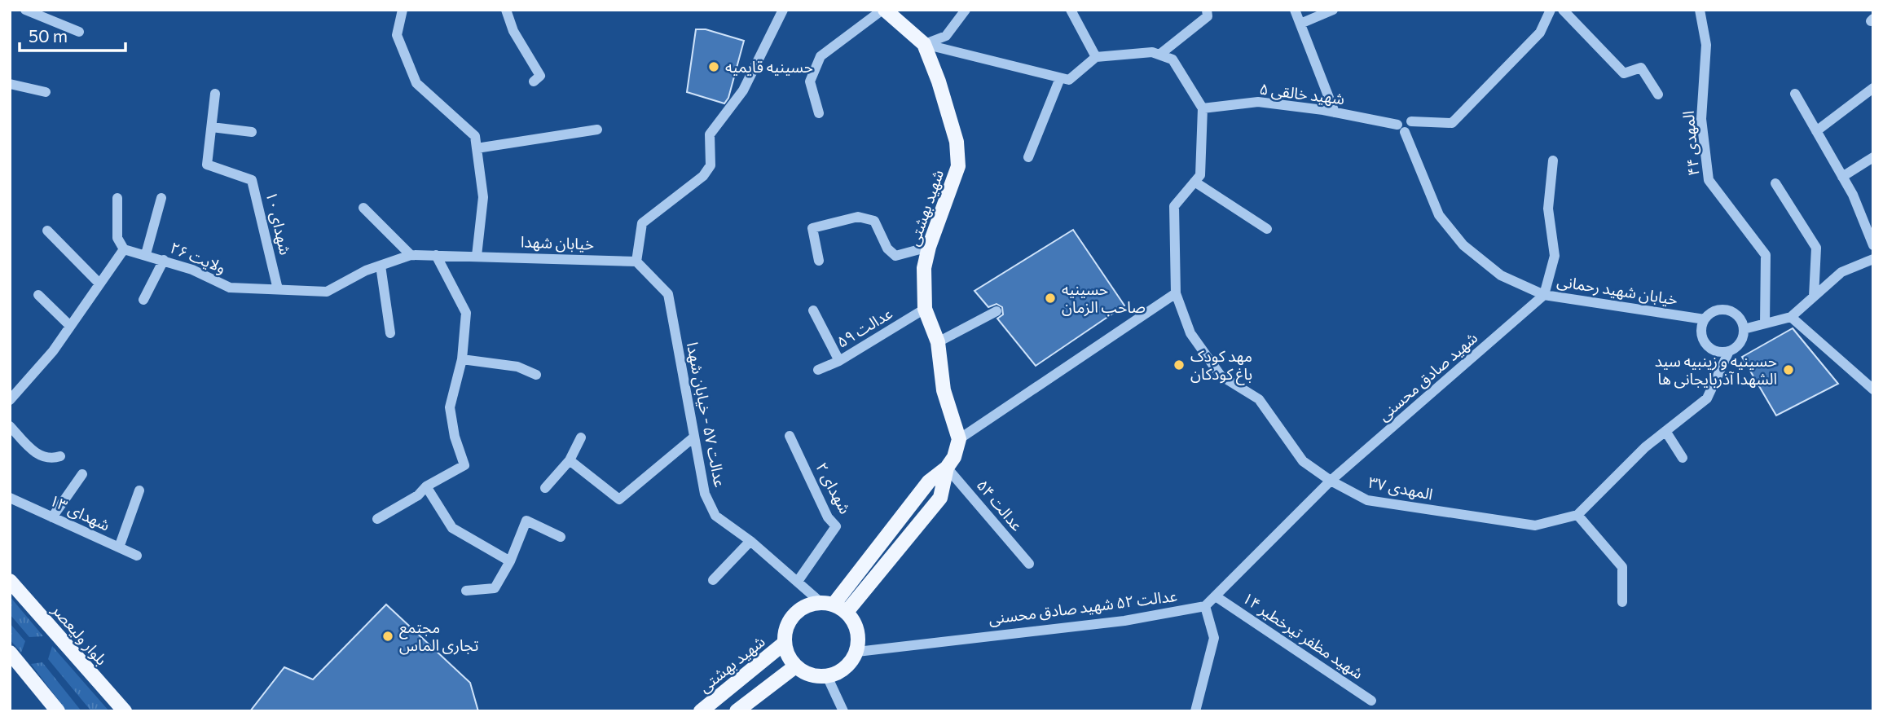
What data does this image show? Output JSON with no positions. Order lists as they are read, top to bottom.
{
  "streets": {
    "main road": ["شهید بهشتی", "بلوار ولیعصر"],
    "street": [
      "شهید خالقی ۵",
      "المهدی ۴۴",
      "شهدای ۱۰",
      "خیابان شهدا",
      "ولایت ۲۶",
      "خیابان شهید رحمانی",
      "عدالت ۵۹",
      "شهید صادق محسنی",
      "عدالت ۵۷ - خیابان شهدا",
      "شهدای ۲",
      "المهدی ۳۷",
      "عدالت ۵۴",
      "شهدای ۱۳",
      "عدالت ۵۲ شهید صادق محسنی",
      "شهید مظفر تیرخطیر ۱۴"
    ]
  },
  "crossings": [
    ["شهید خالقی ۵", "خیابان شهید رحمانی"],
    ["شهید بهشتی", "عدالت ۵۹"],
    ["شهید بهشتی", "عدالت ۵۷ - خیابان شهدا"],
    ["شهید بهشتی", "عدالت ۵۲ شهید صادق محسنی"],
    ["شهدای ۱۰", "ولایت ۲۶"],
    ["خیابان شهدا", "ولایت ۲۶"],
    ["خیابان شهدا", "عدالت ۵۷ - خیابان شهدا"],
    ["خیابان شهید رحمانی", "شهید صادق محسنی"],
    ["شهید صادق محسنی", "المهدی ۳۷"],
    ["عدالت ۵۷ - خیابان شهدا", "شهدای ۲"],
    ["عدالت ۵۷ - خیابان شهدا", "عدالت ۵۲ شهید صادق محسنی"]
  ],
  "places": [
    "حسینیه قایمیه",
    "حسینیه صاحب الزمان",
    "مهد کودک باغ کودکان",
    "حسینیه و زینبیه سید الشهدا آذربایجانی ها",
    "مجتمع تجاری الماس"
  ],
  "scale_bar": "50 m"
}
